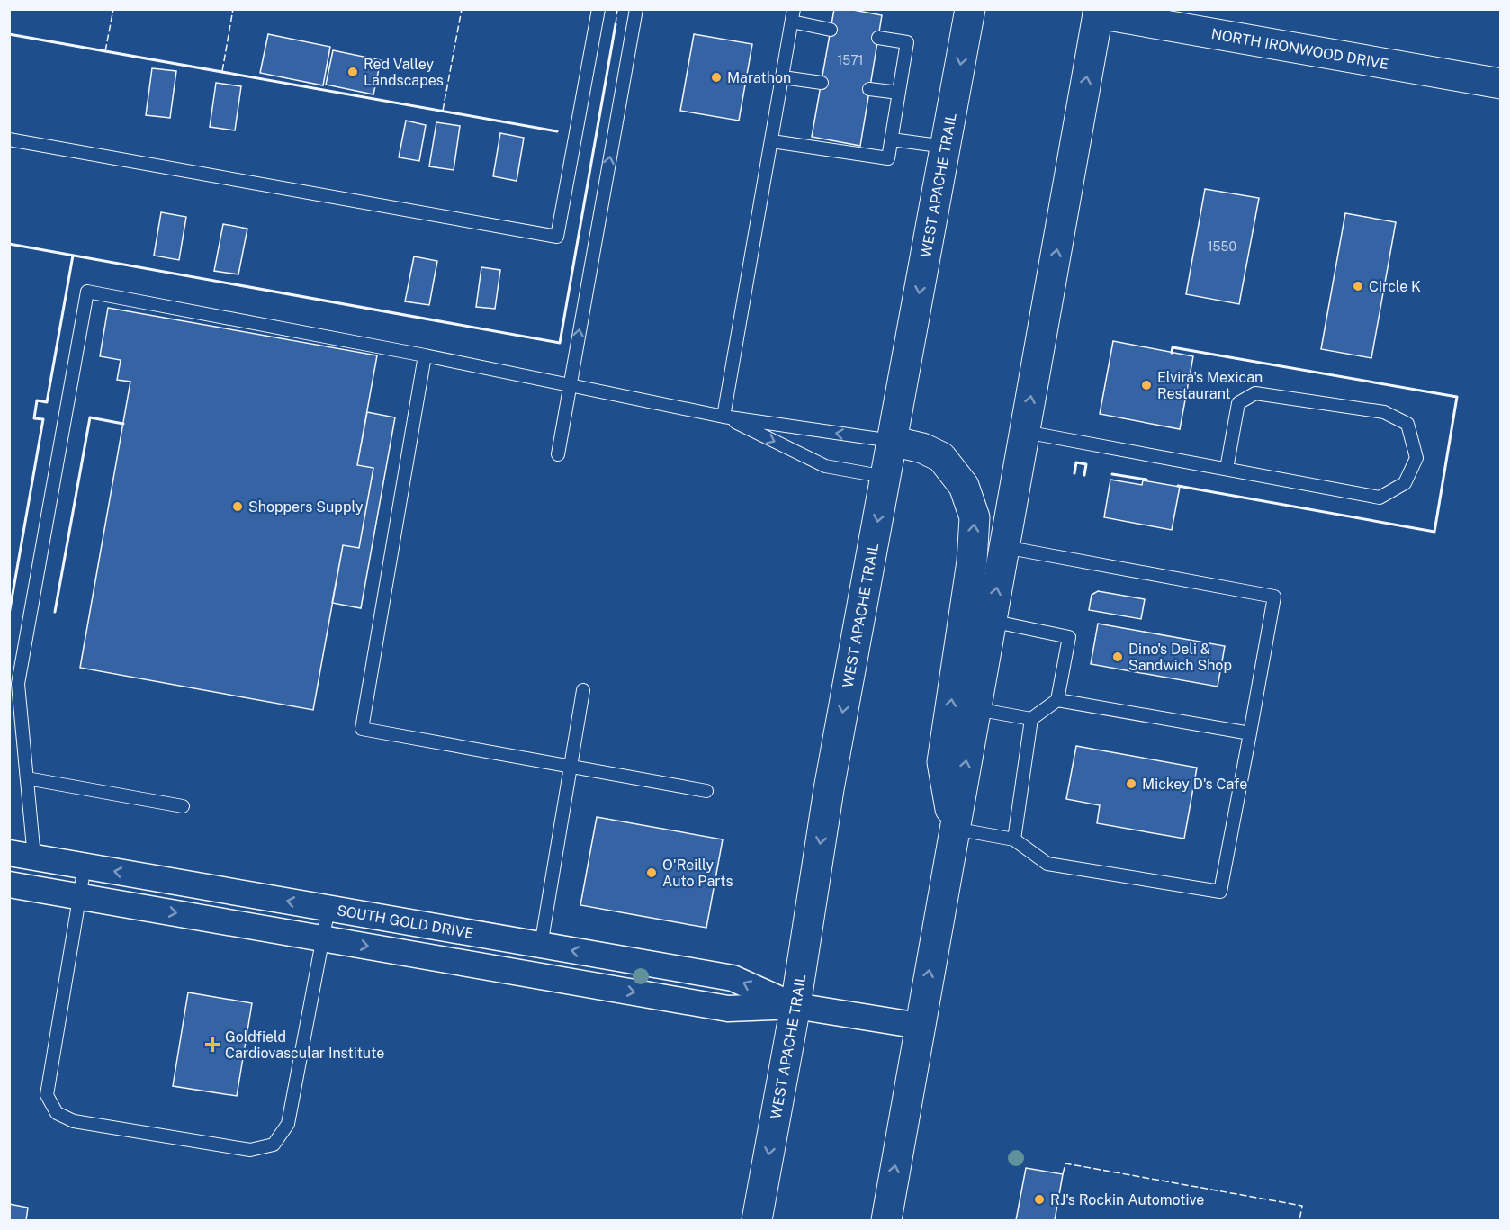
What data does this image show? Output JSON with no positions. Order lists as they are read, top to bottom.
{
  "streets": {
    "main road": ["NORTH IRONWOOD DRIVE", "WEST APACHE TRAIL"],
    "street": ["SOUTH GOLD DRIVE"]
  },
  "crossings": [
    ["WEST APACHE TRAIL", "SOUTH GOLD DRIVE"]
  ],
  "places": {
    "other": [
      "Red Valley Landscapes",
      "Marathon",
      "Circle K",
      "Elvira's Mexican Restaurant",
      "Shoppers Supply",
      "Dino's Deli & Sandwich Shop",
      "Mickey D's Cafe",
      "O'Reilly Auto Parts",
      "RJ's Rockin Automotive"
    ],
    "health": ["Goldfield Cardiovascular Institute"]
  },
  "house_numbers": ["1571", "1550"]
}
